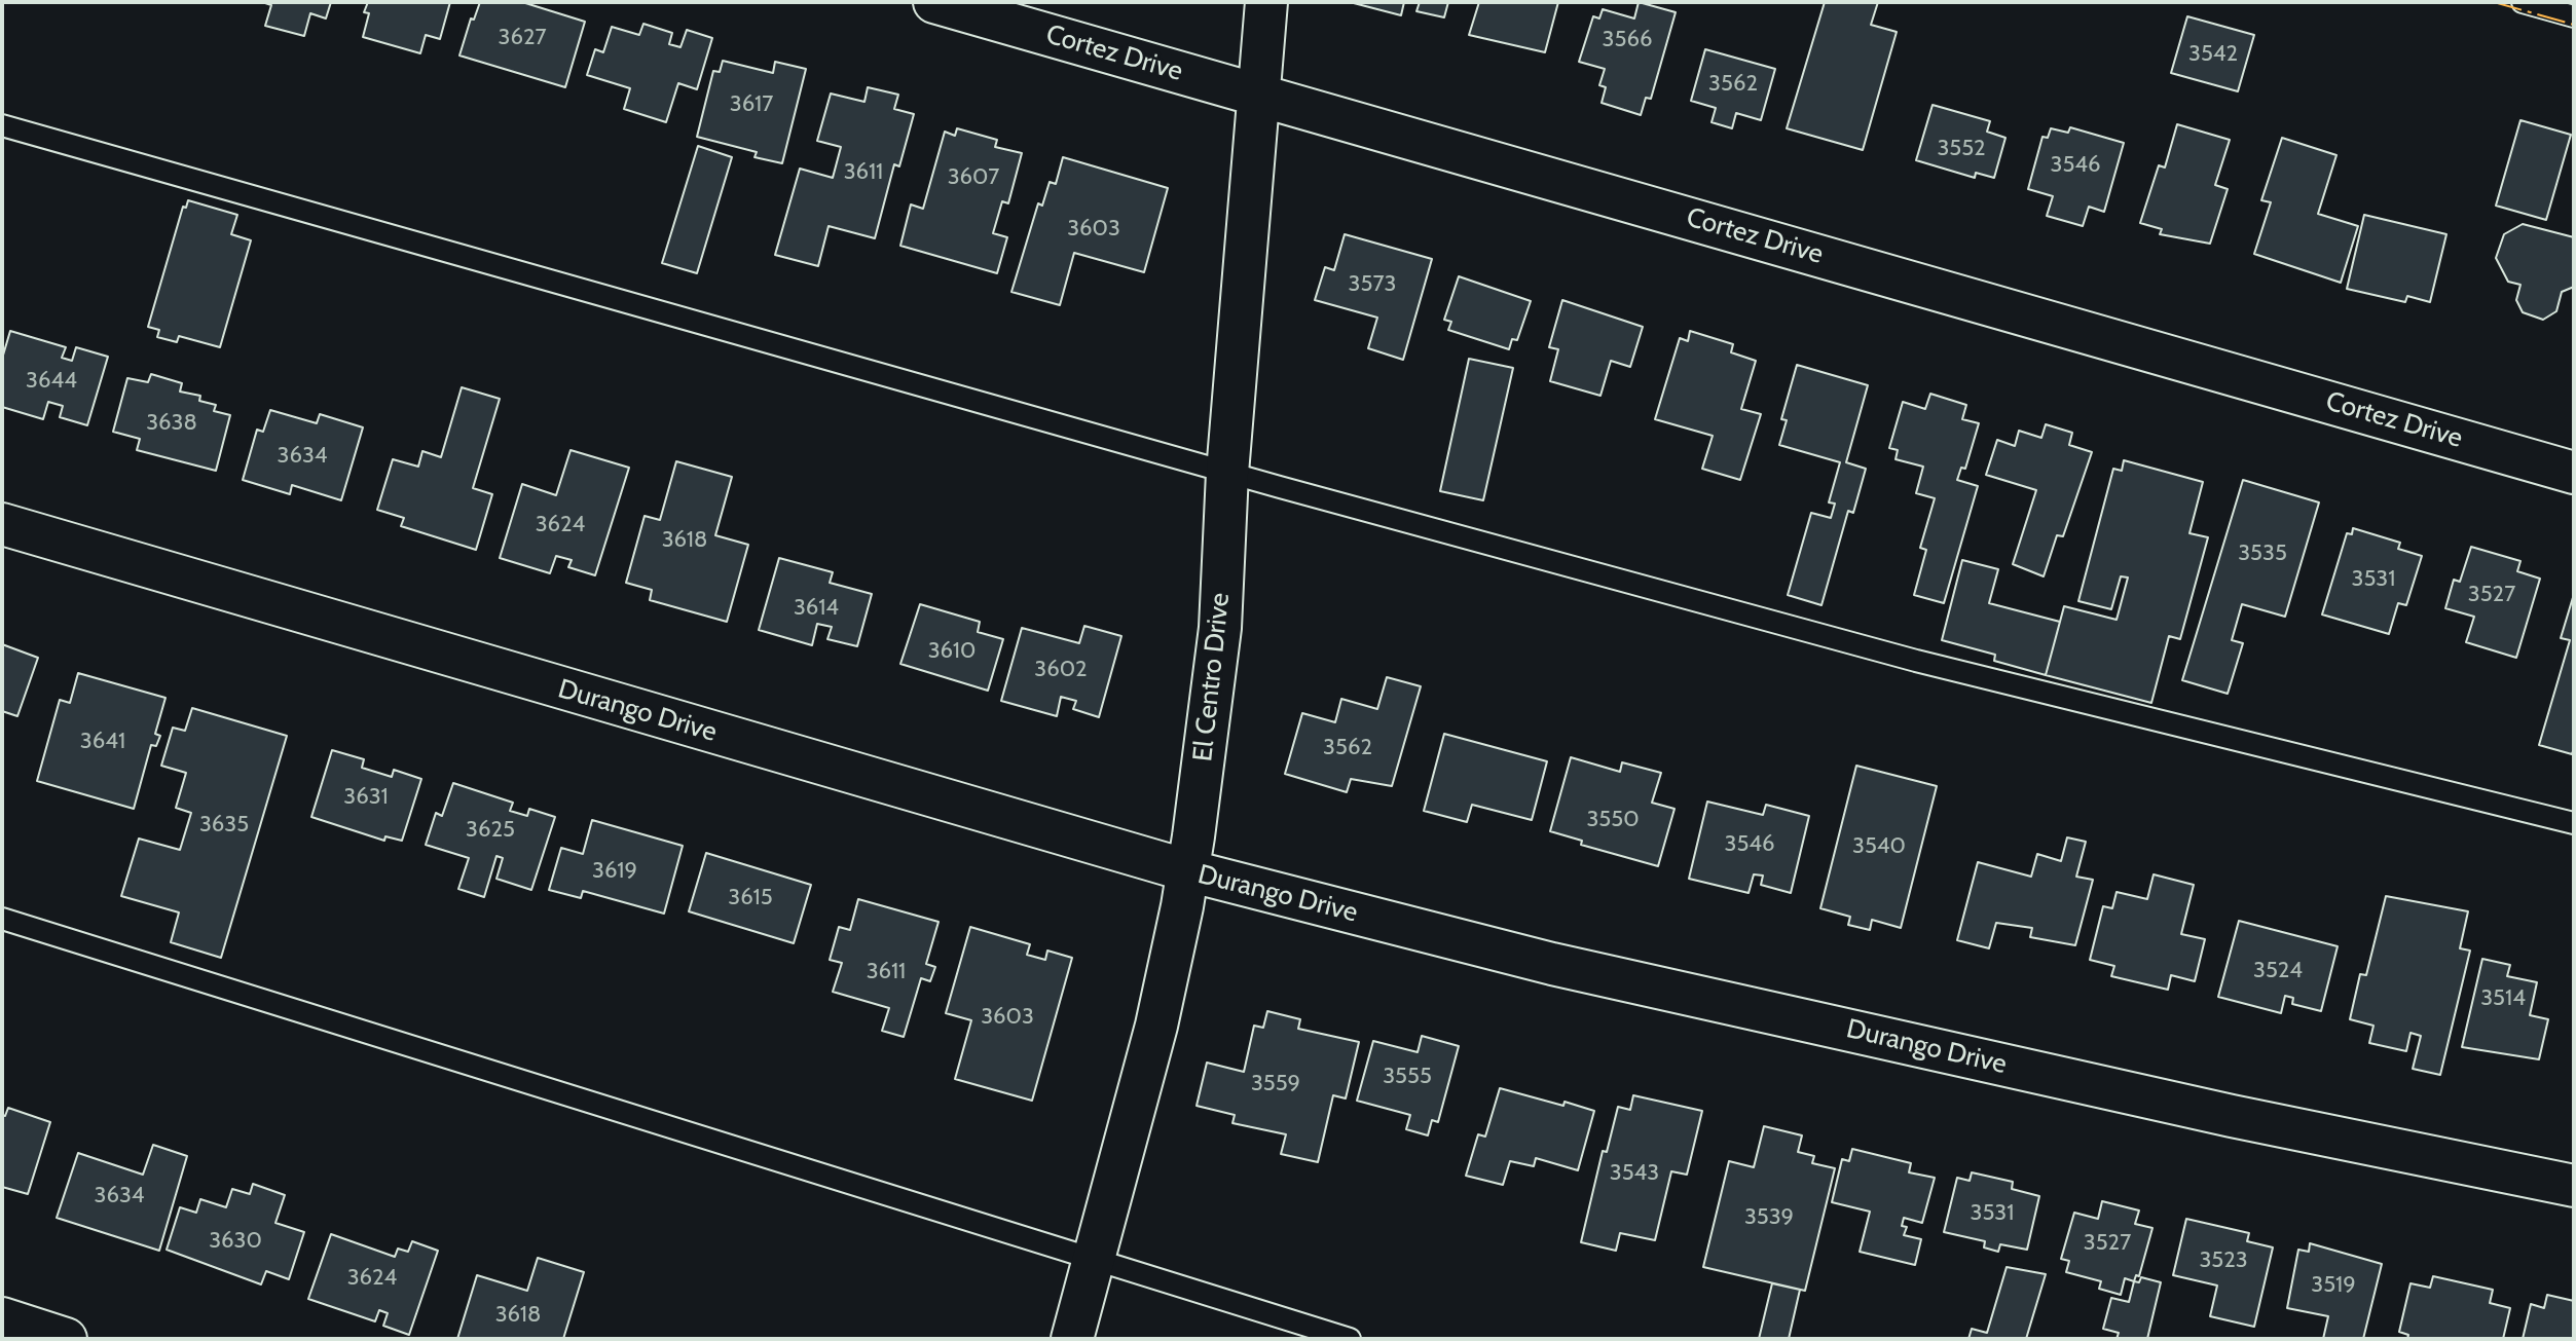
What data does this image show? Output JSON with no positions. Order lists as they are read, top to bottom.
{
  "streets": {
    "street": ["Cortez Drive", "El Centro Drive", "Durango Drive"]
  },
  "crossings": [
    ["Cortez Drive", "El Centro Drive"],
    ["El Centro Drive", "Durango Drive"]
  ],
  "house_numbers": [
    "3627",
    "3566",
    "3542",
    "3562",
    "3617",
    "3552",
    "3546",
    "3611",
    "3607",
    "3603",
    "3573",
    "3644",
    "3638",
    "3634",
    "3624",
    "3618",
    "3535",
    "3531",
    "3527",
    "3614",
    "3610",
    "3602",
    "3641",
    "3562",
    "3631",
    "3550",
    "3635",
    "3625",
    "3546",
    "3540",
    "3619",
    "3615",
    "3524",
    "3611",
    "3514",
    "3603",
    "3555",
    "3559",
    "3543",
    "3634",
    "3531",
    "3539",
    "3630",
    "3527",
    "3523",
    "3624",
    "3519",
    "3618"
  ]
}
